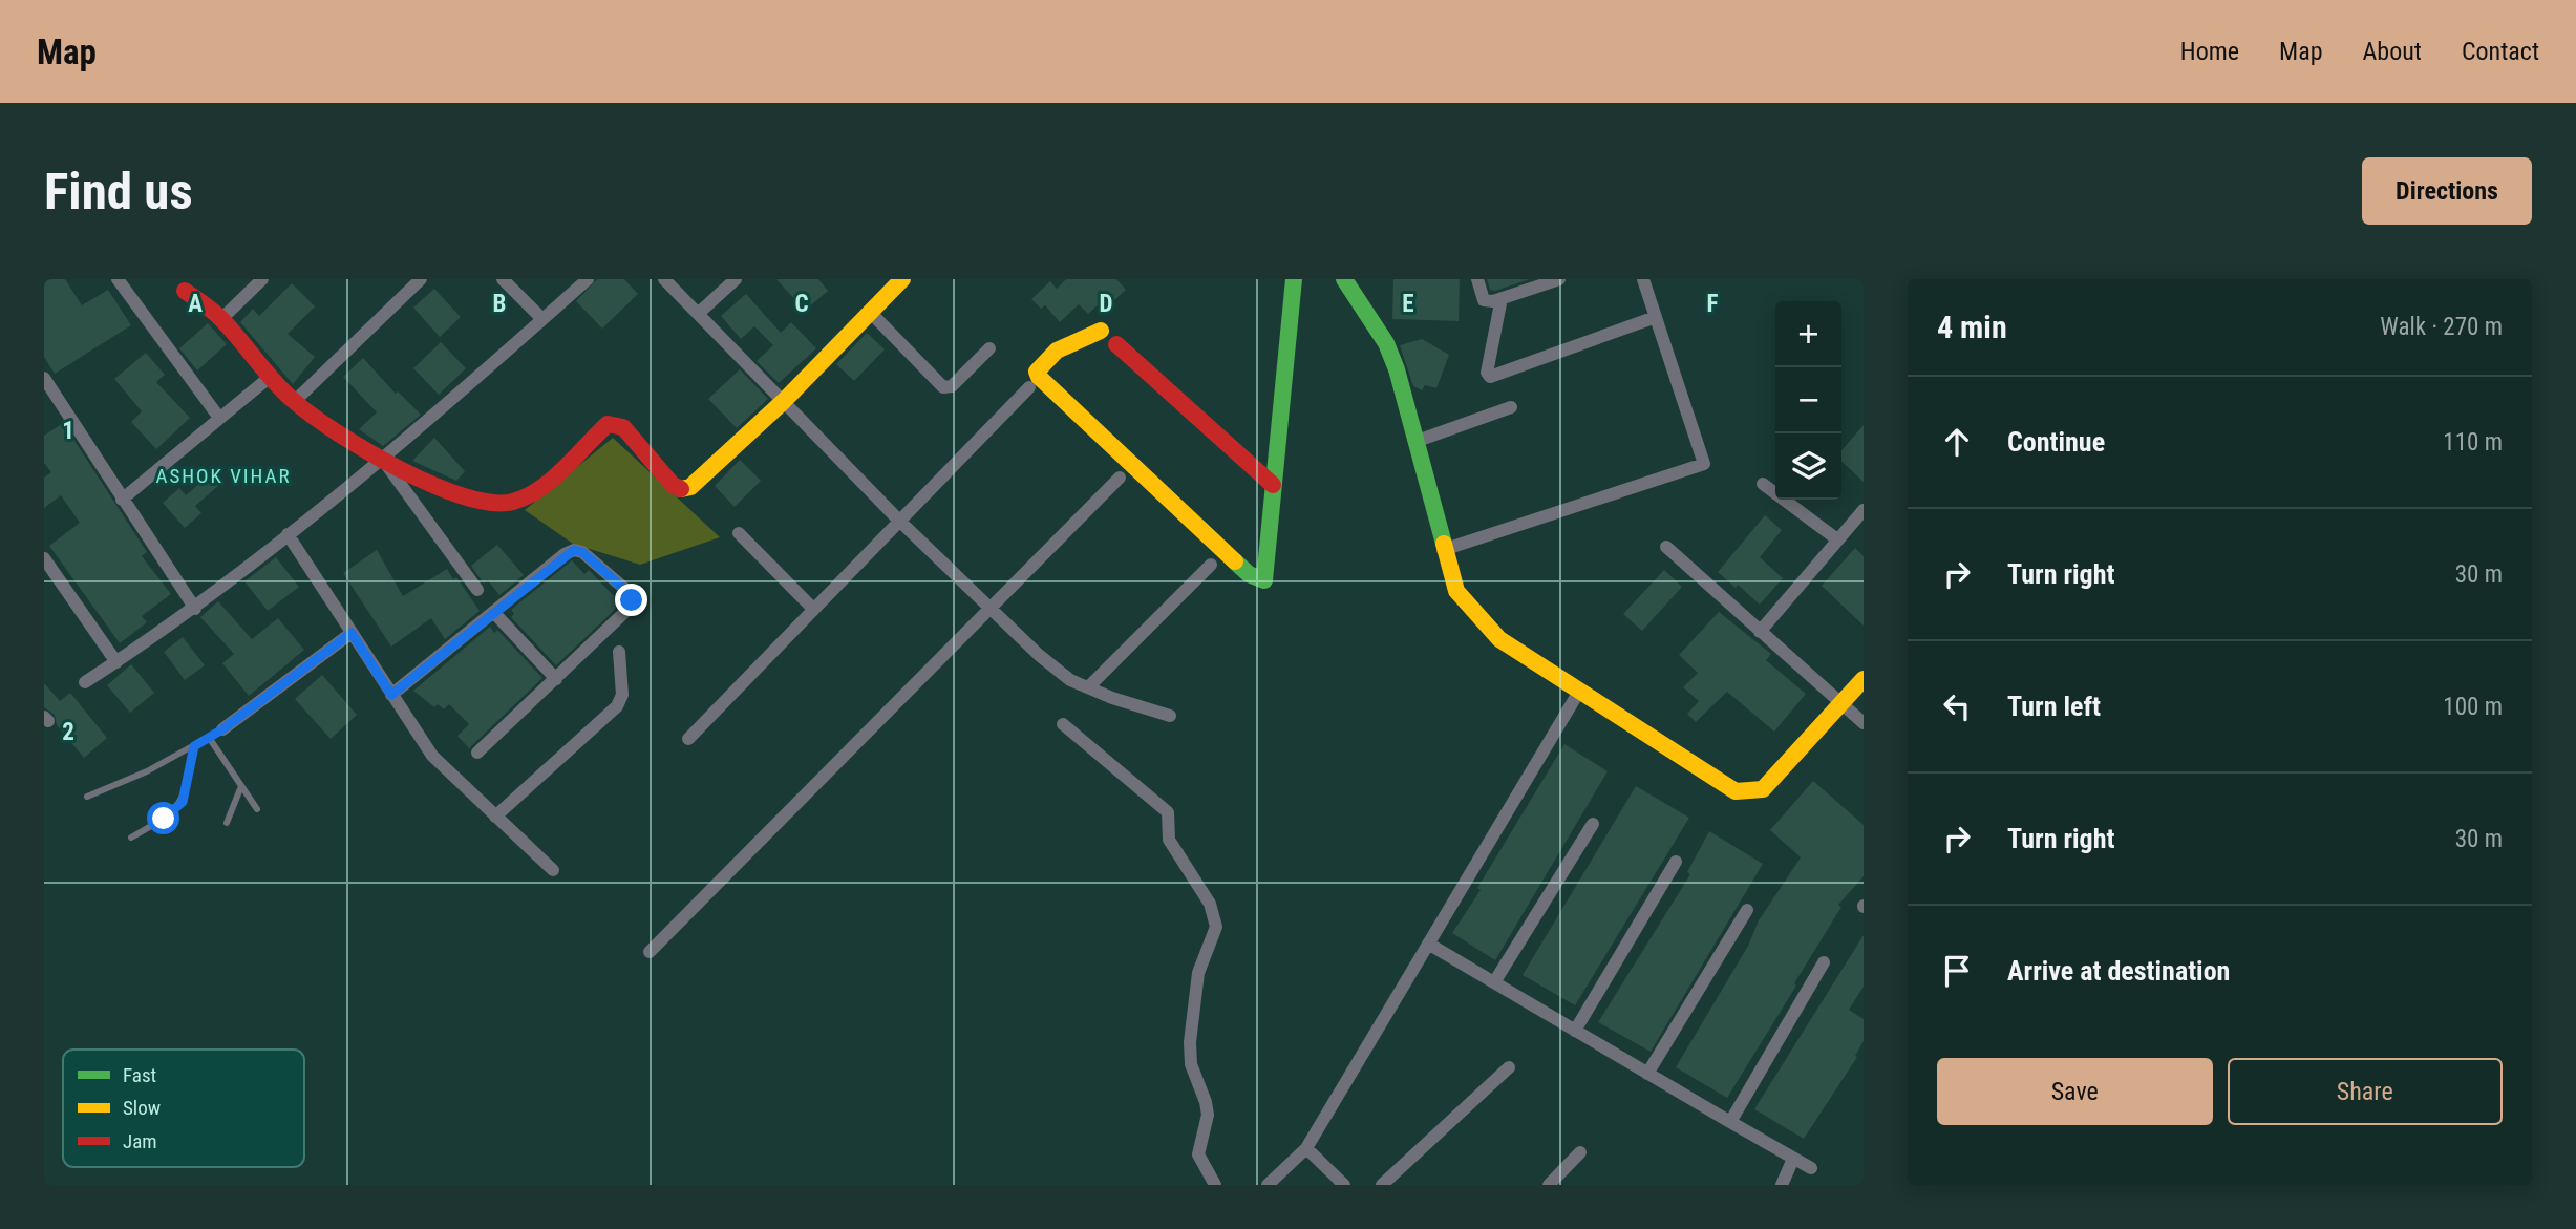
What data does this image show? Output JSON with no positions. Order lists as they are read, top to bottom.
{
  "districts": ["ASHOK VIHAR"],
  "legend": ["Fast", "Slow", "Jam"],
  "page": {
    "header": "Map",
    "nav": [
      "Home",
      "Map",
      "About",
      "Contact"
    ],
    "buttons": [
      "Directions",
      ["Save", "Share"]
    ],
    "title": "Find us",
    "heading": ["4 min", "Walk · 270 m"],
    "map_buttons": ["+", "−"],
    "list": [
      ["Continue", "110 m"],
      ["Turn right", "30 m"],
      ["Turn left", "100 m"],
      ["Turn right", "30 m"],
      "Arrive at destination"
    ]
  },
  "grid": {
    "columns": [
      "A",
      "B",
      "C",
      "D",
      "E",
      "F"
    ],
    "rows": ["1", "2"]
  }
}
